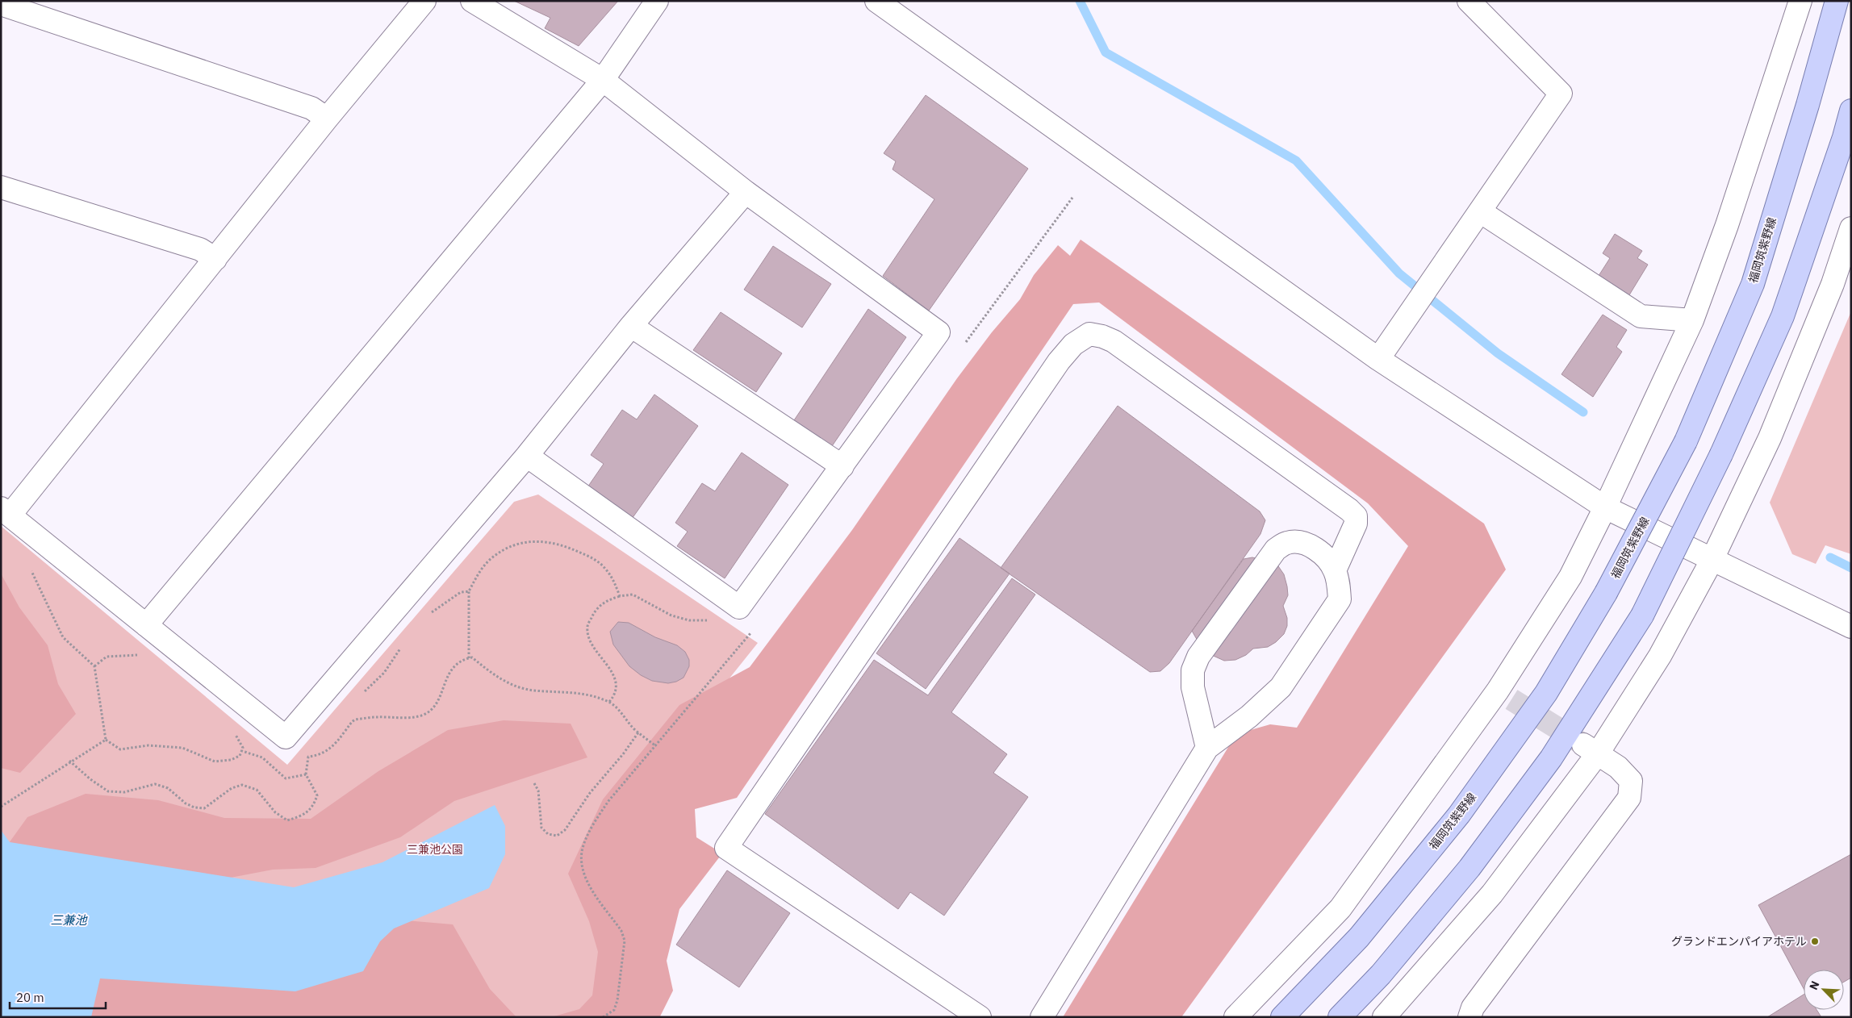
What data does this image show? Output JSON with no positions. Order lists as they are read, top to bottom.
{
  "streets": {
    "main road": ["福岡筑紫野線"]
  },
  "water": ["三兼池"],
  "parks": ["三兼池公園"],
  "places": ["グランドエンパイアホテル"],
  "scale_bar": "20 m",
  "north": "top left"
}
